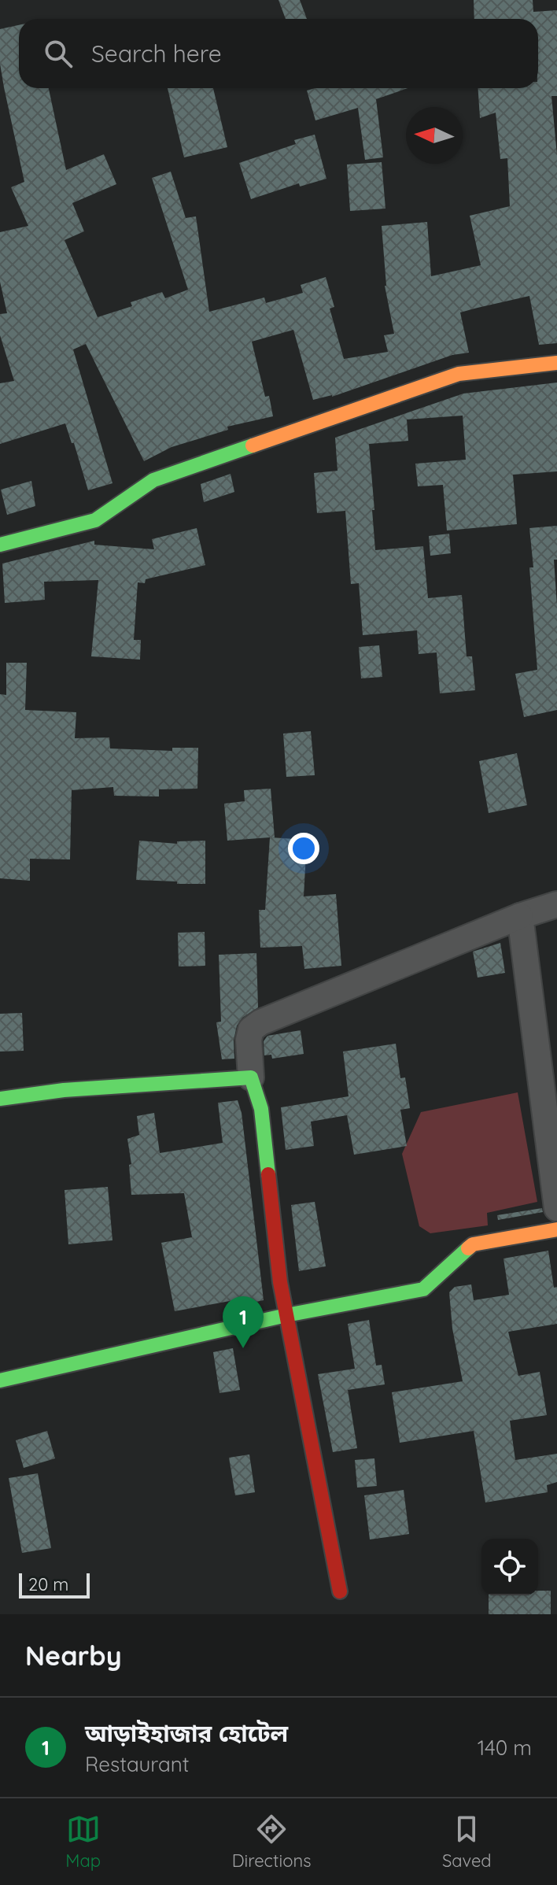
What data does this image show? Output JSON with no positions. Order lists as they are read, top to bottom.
{
  "scale_bar": "20 m",
  "north": "left",
  "page": {
    "search": "Search here",
    "pins": "1",
    "scale": "20 m",
    "heading": "Nearby",
    "list": [
      {
        "mark": "1",
        "name": "আড়াইহাজার হোটেল",
        "note": "Restaurant",
        "value": "140 m"
      }
    ],
    "nav": ["Map", "Directions", "Saved"]
  }
}
